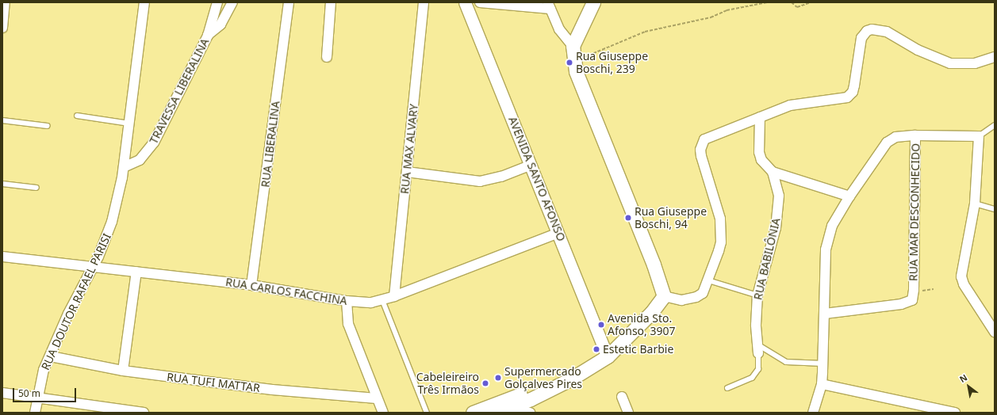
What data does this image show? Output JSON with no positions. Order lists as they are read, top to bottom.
{
  "streets": {
    "street": [
      "TRAVESSA LIBERALINA",
      "RUA LIBERALINA",
      "RUA MAX ALVARY",
      "AVENIDA SANTO AFONSO",
      "RUA MAR DESCONHECIDO",
      "RUA BABILÔNIA",
      "RUA CARLOS FACCHINA",
      "RUA DOUTOR RAFAEL PARISI",
      "RUA TUFI MATTAR"
    ]
  },
  "crossings": [
    ["TRAVESSA LIBERALINA", "RUA DOUTOR RAFAEL PARISI"],
    ["RUA LIBERALINA", "RUA CARLOS FACCHINA"],
    ["RUA MAX ALVARY", "RUA CARLOS FACCHINA"],
    ["AVENIDA SANTO AFONSO", "RUA CARLOS FACCHINA"],
    ["RUA CARLOS FACCHINA", "RUA DOUTOR RAFAEL PARISI"],
    ["RUA DOUTOR RAFAEL PARISI", "RUA TUFI MATTAR"]
  ],
  "places": [
    "Rua Giuseppe Boschi, 239",
    "Rua Giuseppe Boschi, 94",
    "Avenida Sto. Afonso, 3907",
    "Estetic Barbie",
    "Supermercado Golçalves Pires",
    "Cabeleireiro Três Irmãos"
  ],
  "scale_bar": "50 m",
  "north": "top left"
}
